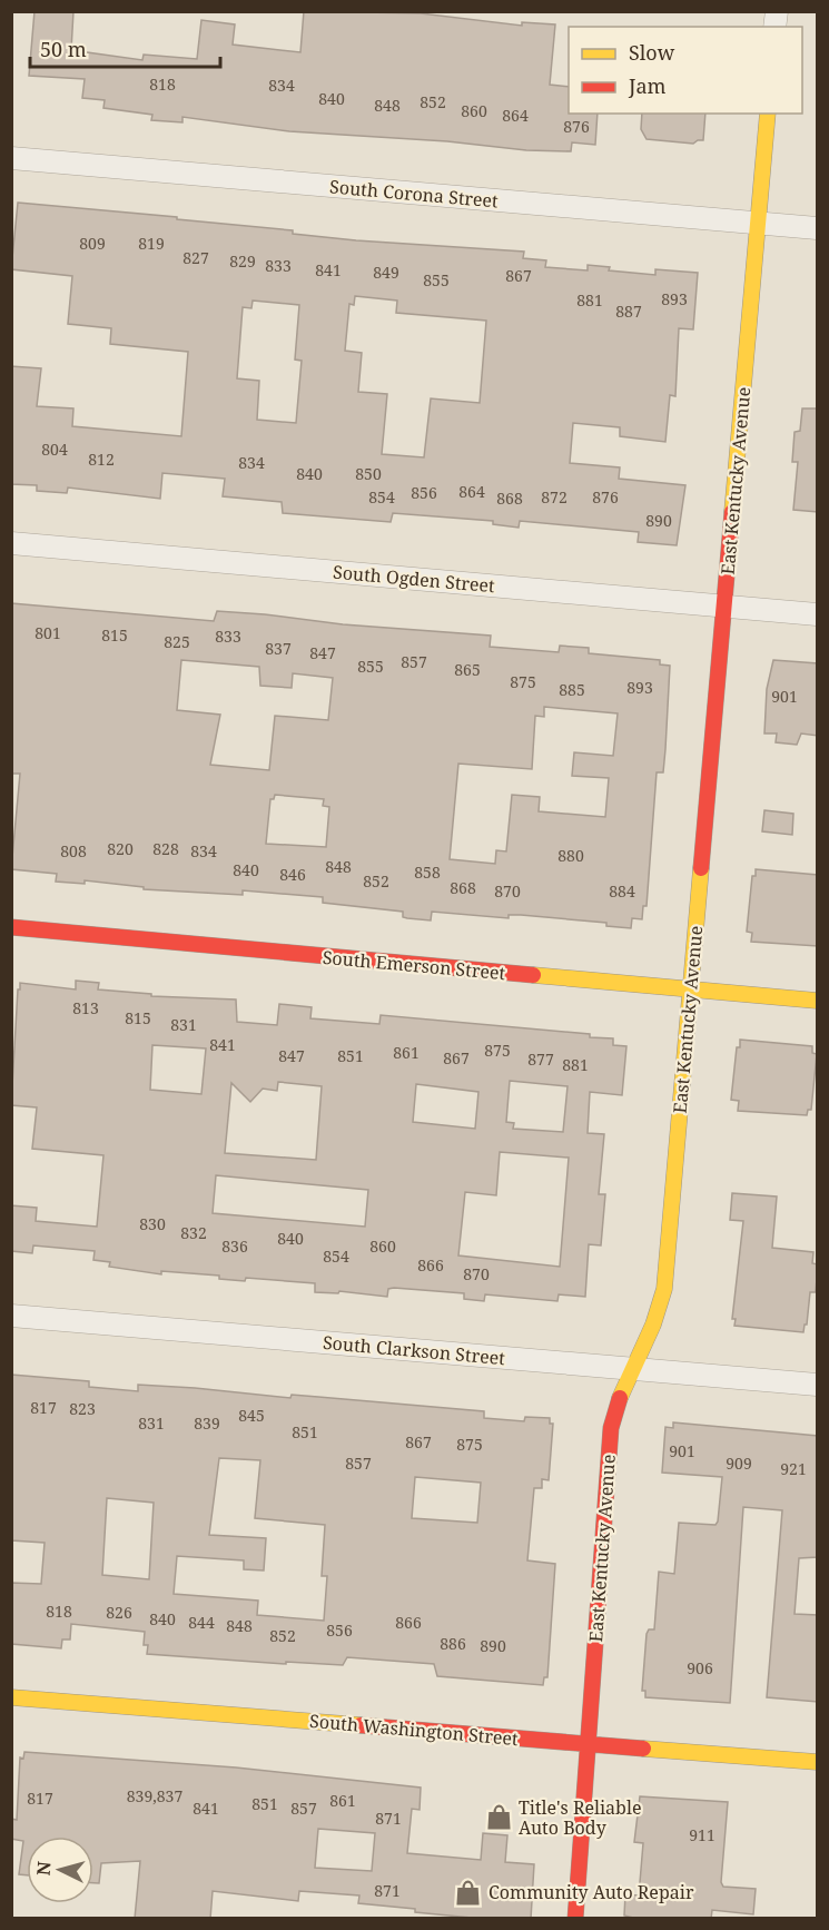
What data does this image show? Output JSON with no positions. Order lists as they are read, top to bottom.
{
  "streets": {
    "street": [
      "South Corona Street",
      "East Kentucky Avenue",
      "South Ogden Street",
      "South Emerson Street",
      "South Clarkson Street",
      "South Washington Street"
    ]
  },
  "crossings": [
    ["South Corona Street", "East Kentucky Avenue"],
    ["East Kentucky Avenue", "South Ogden Street"],
    ["East Kentucky Avenue", "South Emerson Street"],
    ["East Kentucky Avenue", "South Clarkson Street"],
    ["East Kentucky Avenue", "South Washington Street"]
  ],
  "places": {
    "shop": ["Title's Reliable Auto Body", "Community Auto Repair"]
  },
  "house_numbers": [
    "818",
    "834",
    "840",
    "852",
    "848",
    "860",
    "864",
    "876",
    "809",
    "819",
    "827",
    "829",
    "833",
    "841",
    "849",
    "867",
    "855",
    "893",
    "881",
    "887",
    "804",
    "812",
    "834",
    "840",
    "850",
    "864",
    "856",
    "854",
    "872",
    "876",
    "868",
    "890",
    "801",
    "815",
    "833",
    "825",
    "837",
    "847",
    "857",
    "855",
    "865",
    "875",
    "893",
    "885",
    "901",
    "820",
    "828",
    "808",
    "834",
    "880",
    "848",
    "840",
    "858",
    "846",
    "852",
    "868",
    "870",
    "884",
    "813",
    "815",
    "831",
    "841",
    "875",
    "861",
    "847",
    "851",
    "867",
    "877",
    "881",
    "830",
    "832",
    "840",
    "836",
    "860",
    "854",
    "866",
    "870",
    "817",
    "823",
    "845",
    "831",
    "839",
    "851",
    "867",
    "875",
    "901",
    "857",
    "909",
    "921",
    "818",
    "826",
    "840",
    "844",
    "866",
    "848",
    "856",
    "852",
    "886",
    "890",
    "906",
    "839,837",
    "817",
    "861",
    "851",
    "841",
    "857",
    "871",
    "911",
    "871"
  ],
  "legend": ["Slow", "Jam"],
  "scale_bar": "50 m",
  "north": "left"
}
